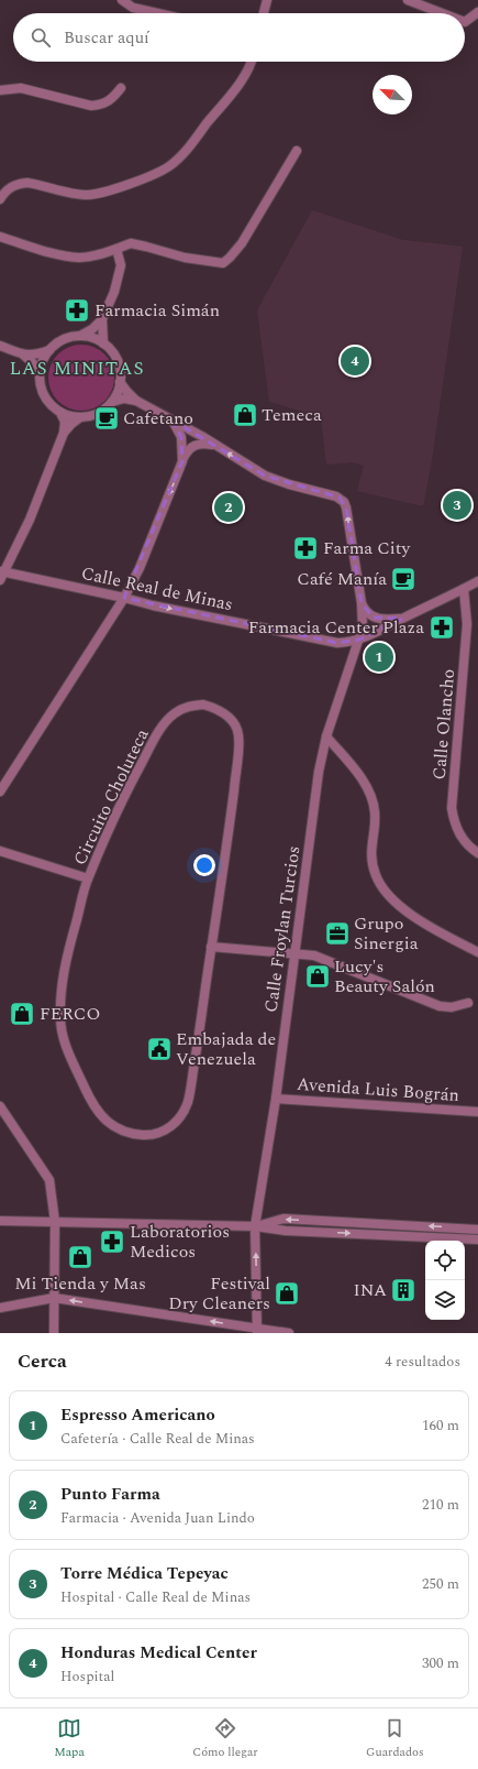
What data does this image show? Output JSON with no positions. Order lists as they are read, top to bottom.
{
  "streets": {
    "street": [
      "Calle Real de Minas",
      "Calle Olancho",
      "Circuito Choluteca",
      "Calle Froylan Turcios",
      "Avenida Luis Bográn"
    ]
  },
  "crossings": [
    ["Calle Real de Minas", "Calle Olancho"],
    ["Calle Real de Minas", "Calle Froylan Turcios"],
    ["Calle Froylan Turcios", "Avenida Luis Bográn"]
  ],
  "one_way": ["Calle Real de Minas"],
  "districts": ["LAS MINITAS"],
  "places": {
    "pharmacy": [
      "Farmacia Simán",
      "Farma City",
      "Farmacia Center Plaza",
      "Laboratorios Medicos"
    ],
    "shop": [
      "Temeca",
      "Lucy's Beauty Salón",
      "FERCO",
      "Mi Tienda y Mas",
      "Festival Dry Cleaners"
    ],
    "cafe": ["Cafetano", "Café Manía"],
    "office": ["Grupo Sinergia"],
    "public building": ["Embajada de Venezuela"],
    "building": ["INA"]
  },
  "north": "top left",
  "page": {
    "search": "Buscar aquí",
    "pins": [
      "4",
      "3",
      "2",
      "1"
    ],
    "heading": ["Cerca", "4 resultados"],
    "list": [
      {
        "mark": "1",
        "name": "Espresso Americano",
        "note": "Cafetería · Calle Real de Minas",
        "value": "160 m"
      },
      {
        "mark": "2",
        "name": "Punto Farma",
        "note": "Farmacia · Avenida Juan Lindo",
        "value": "210 m"
      },
      {
        "mark": "3",
        "name": "Torre Médica Tepeyac",
        "note": "Hospital · Calle Real de Minas",
        "value": "250 m"
      },
      {
        "mark": "4",
        "name": "Honduras Medical Center",
        "note": "Hospital",
        "value": "300 m"
      }
    ],
    "nav": ["Mapa", "Cómo llegar", "Guardados"]
  }
}
